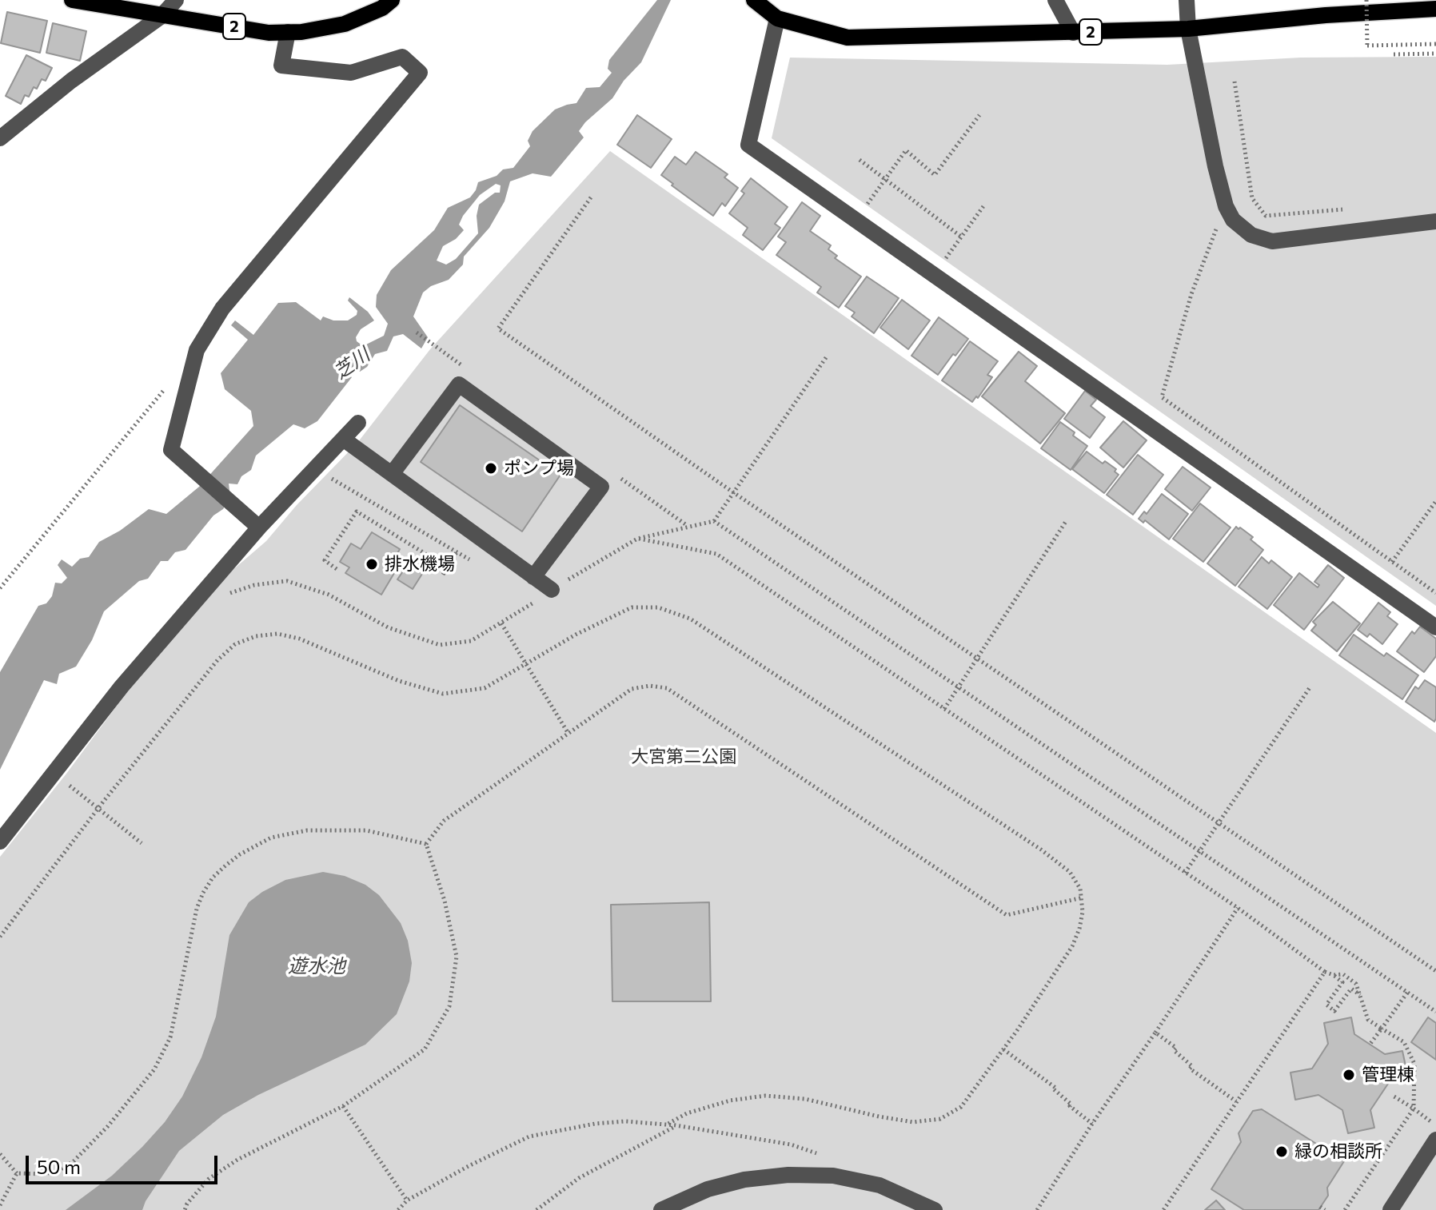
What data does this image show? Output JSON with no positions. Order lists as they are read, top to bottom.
{
  "streets": {
    "main road": ["2"]
  },
  "water": ["芝川", "遊水池"],
  "parks": ["大宮第二公園"],
  "places": [
    "ポンプ場",
    "排水機場",
    "管理棟",
    "緑の相談所"
  ],
  "scale_bar": "50 m"
}
